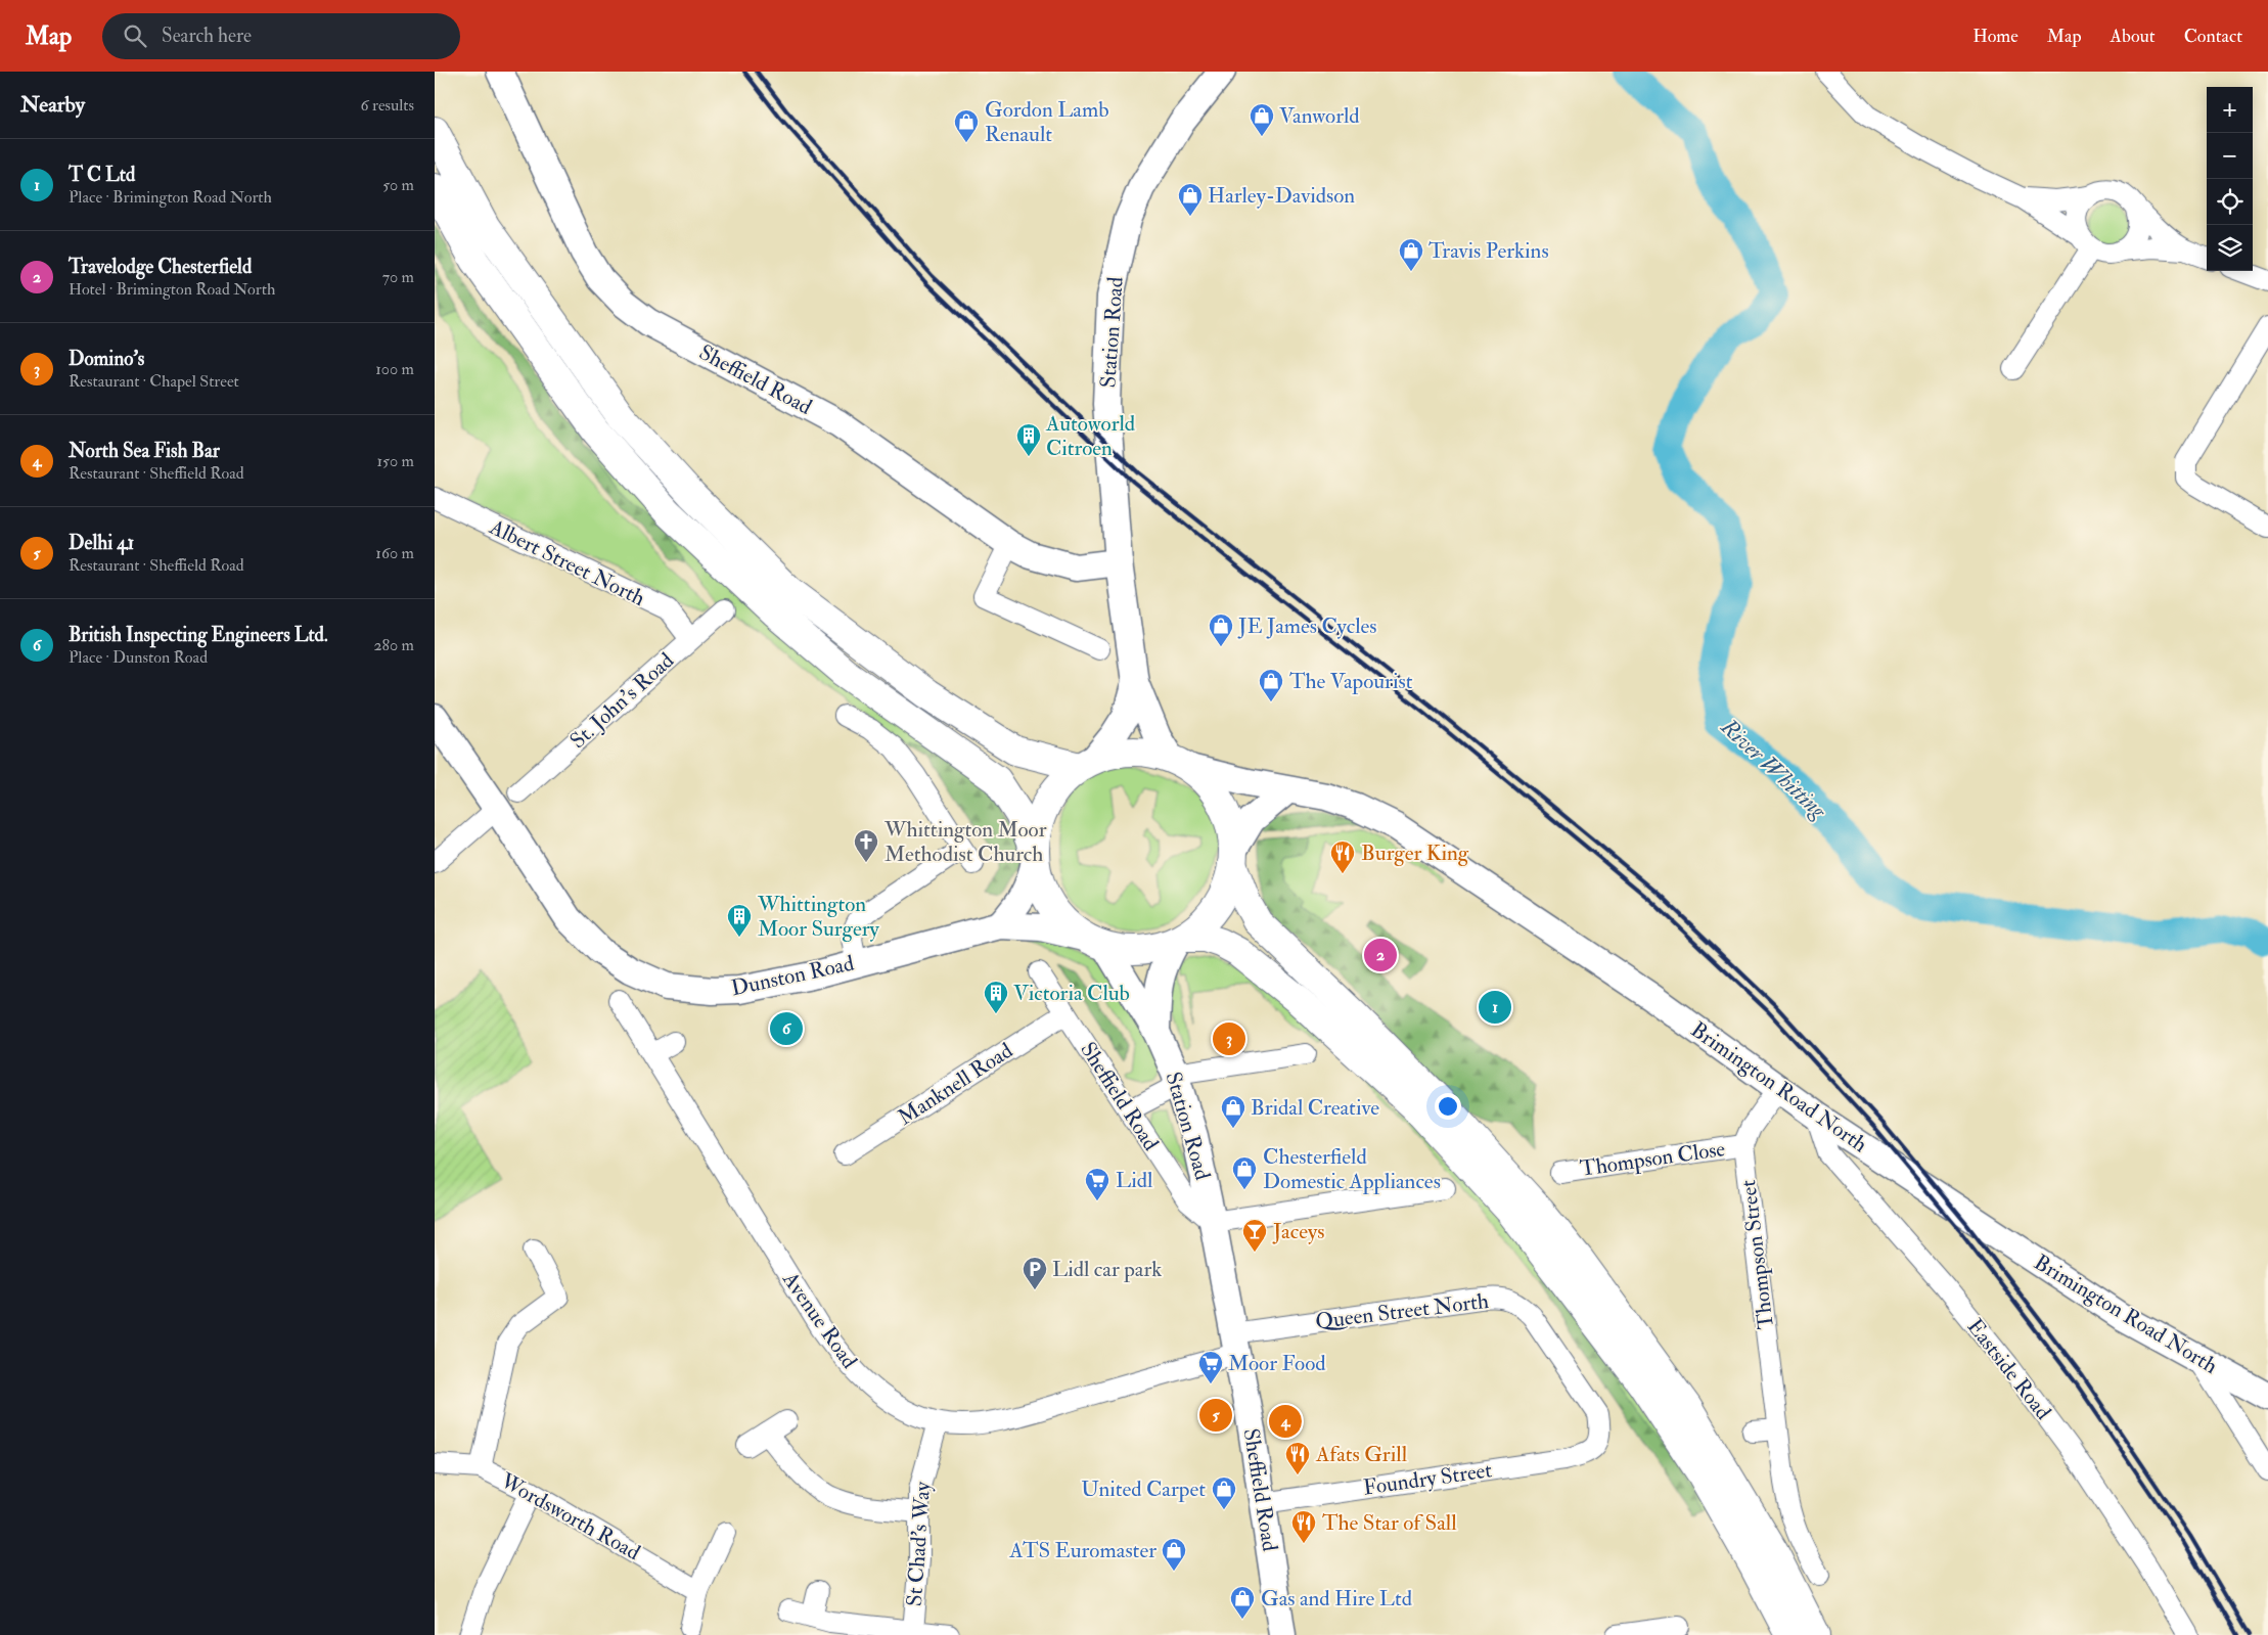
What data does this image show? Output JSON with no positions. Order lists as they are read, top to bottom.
{
  "streets": {
    "main road": [
      "Station Road",
      "Sheffield Road",
      "Dunston Road",
      "Brimington Road North"
    ],
    "street": [
      "Albert Street North",
      "St. John's Road",
      "Manknell Road",
      "Thompson Close",
      "Thompson Street",
      "Queen Street North",
      "Avenue Road",
      "Eastside Road",
      "Foundry Street",
      "Wordsworth Road",
      "St Chad's Way"
    ]
  },
  "crossings": [
    ["Station Road", "Sheffield Road"],
    ["Station Road", "Dunston Road"],
    ["Station Road", "Brimington Road North"],
    ["Sheffield Road", "Manknell Road"],
    ["Sheffield Road", "Queen Street North"],
    ["Sheffield Road", "Avenue Road"],
    ["Sheffield Road", "Foundry Street"],
    ["Albert Street North", "St. John's Road"],
    ["Brimington Road North", "Eastside Road"],
    ["Thompson Close", "Thompson Street"],
    ["Queen Street North", "Avenue Road"],
    ["Queen Street North", "Foundry Street"],
    ["Avenue Road", "St Chad's Way"]
  ],
  "water": ["River Whitting"],
  "places": {
    "shop": [
      "Vanworld",
      "Gordon Lamb Renault",
      "Harley-Davidson",
      "Travis Perkins",
      "JE James Cycles",
      "The Vapourist",
      "Bridal Creative",
      "Chesterfield Domestic Appliances",
      "United Carpet",
      "ATS Euromaster",
      "Gas and Hire Ltd"
    ],
    "building": ["Autoworld Citroen", "Whittington Moor Surgery", "Victoria Club"],
    "church": ["Whittington Moor Methodist Church"],
    "restaurant": ["Burger King", "Afats Grill", "The Star of Sall"],
    "supermarket": ["Lidl", "Moor Food"],
    "bar": ["Jaceys"],
    "parking": ["Lidl car park"]
  },
  "page": {
    "header": "Map",
    "search": "Search here",
    "nav": [
      "Home",
      "Map",
      "About",
      "Contact"
    ],
    "heading": ["Nearby", "6 results"],
    "map_buttons": ["+", "−"],
    "list": [
      {
        "mark": "1",
        "name": "T C Ltd",
        "note": "Place · Brimington Road North",
        "value": "50 m"
      },
      {
        "mark": "2",
        "name": "Travelodge Chesterfield",
        "note": "Hotel · Brimington Road North",
        "value": "70 m"
      },
      {
        "mark": "3",
        "name": "Domino's",
        "note": "Restaurant · Chapel Street",
        "value": "100 m"
      },
      {
        "mark": "4",
        "name": "North Sea Fish Bar",
        "note": "Restaurant · Sheffield Road",
        "value": "150 m"
      },
      {
        "mark": "5",
        "name": "Delhi 41",
        "note": "Restaurant · Sheffield Road",
        "value": "160 m"
      },
      {
        "mark": "6",
        "name": "British Inspecting Engineers Ltd.",
        "note": "Place · Dunston Road",
        "value": "280 m"
      }
    ],
    "pins": [
      "2",
      "1",
      "6",
      "3",
      "5",
      "4"
    ]
  }
}
